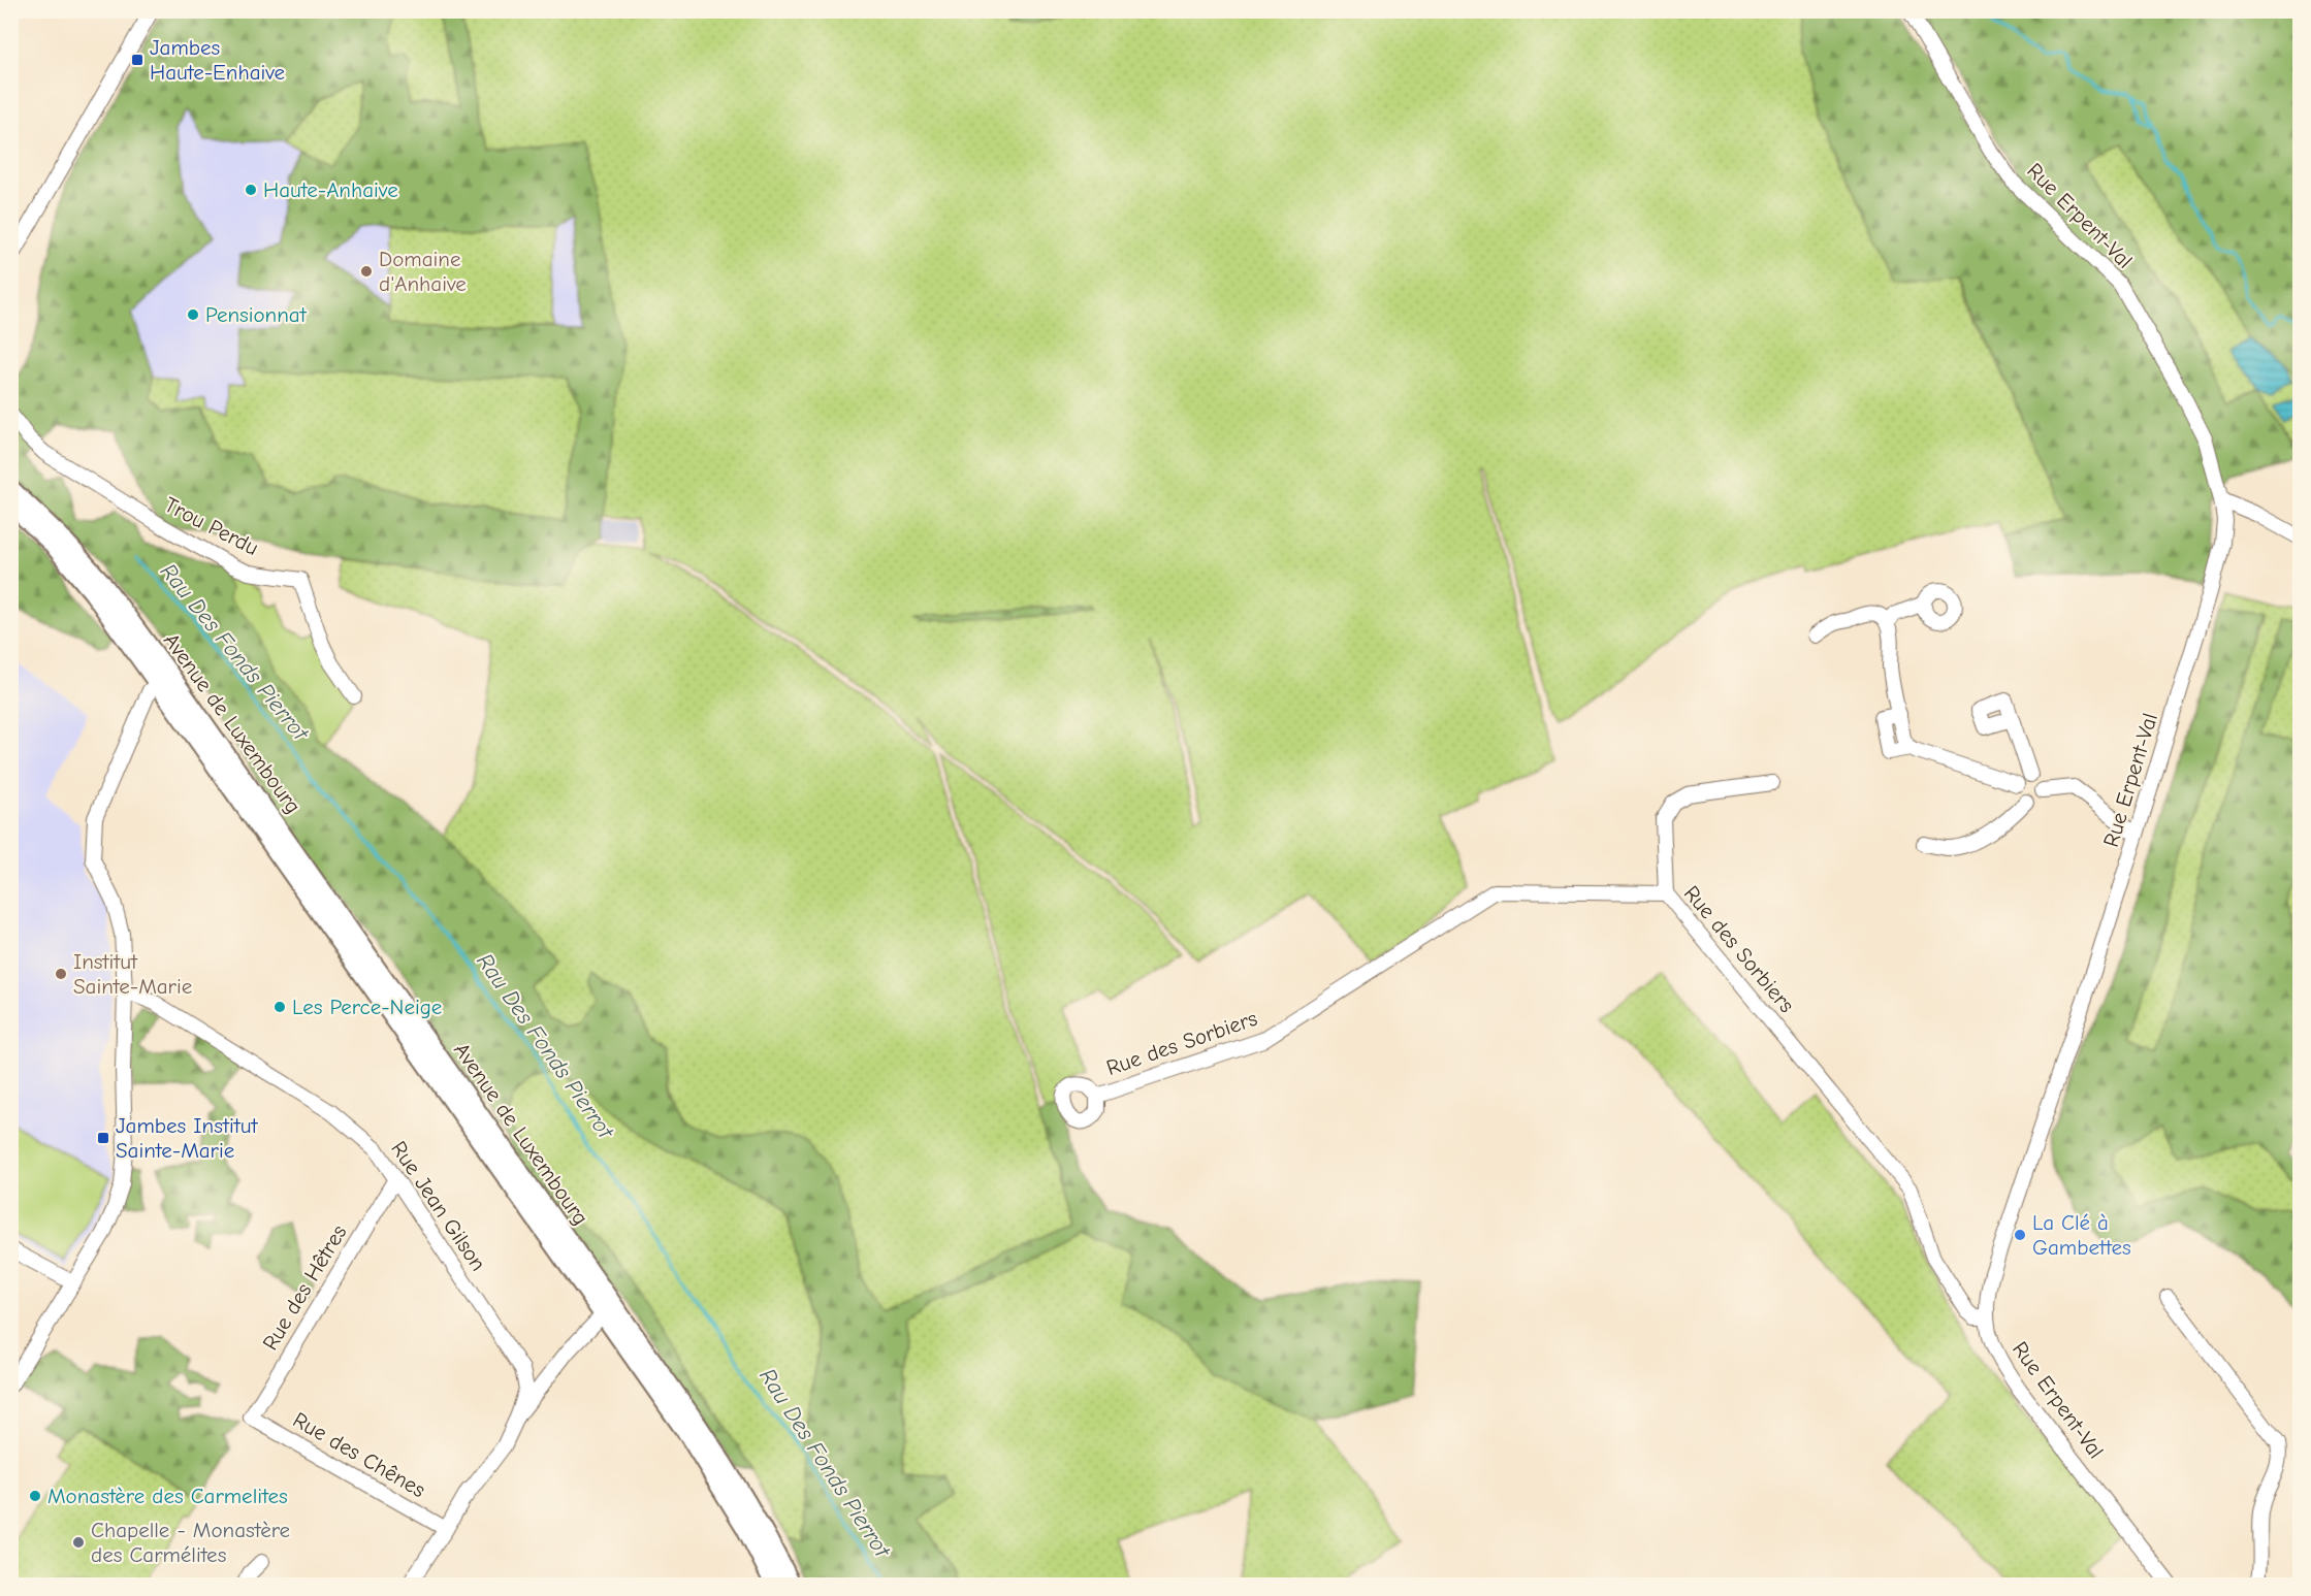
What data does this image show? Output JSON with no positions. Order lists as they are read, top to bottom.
{
  "streets": {
    "main road": ["Avenue de Luxembourg"],
    "street": [
      "Rue Erpent-Val",
      "Trou Perdu",
      "Rue des Sorbiers",
      "Rue Jean Gilson",
      "Rue des Hêtres",
      "Rue des Chênes"
    ]
  },
  "crossings": [
    ["Rue Erpent-Val", "Rue des Sorbiers"],
    ["Rue Jean Gilson", "Rue des Hêtres"],
    ["Rue des Hêtres", "Rue des Chênes"]
  ],
  "water": ["Rau Des Fonds Pierrot"],
  "places": {
    "transit": ["Jambes Haute-Enhaive", "Jambes Institut Sainte-Marie"],
    "other": [
      "Haute-Anhaive",
      "Domaine d'Anhaive",
      "Pensionnat",
      "Institut Sainte-Marie",
      "Les Perce-Neige",
      "La Clé à Gambettes",
      "Monastère des Carmelites",
      "Chapelle - Monastère des Carmélites"
    ]
  }
}
